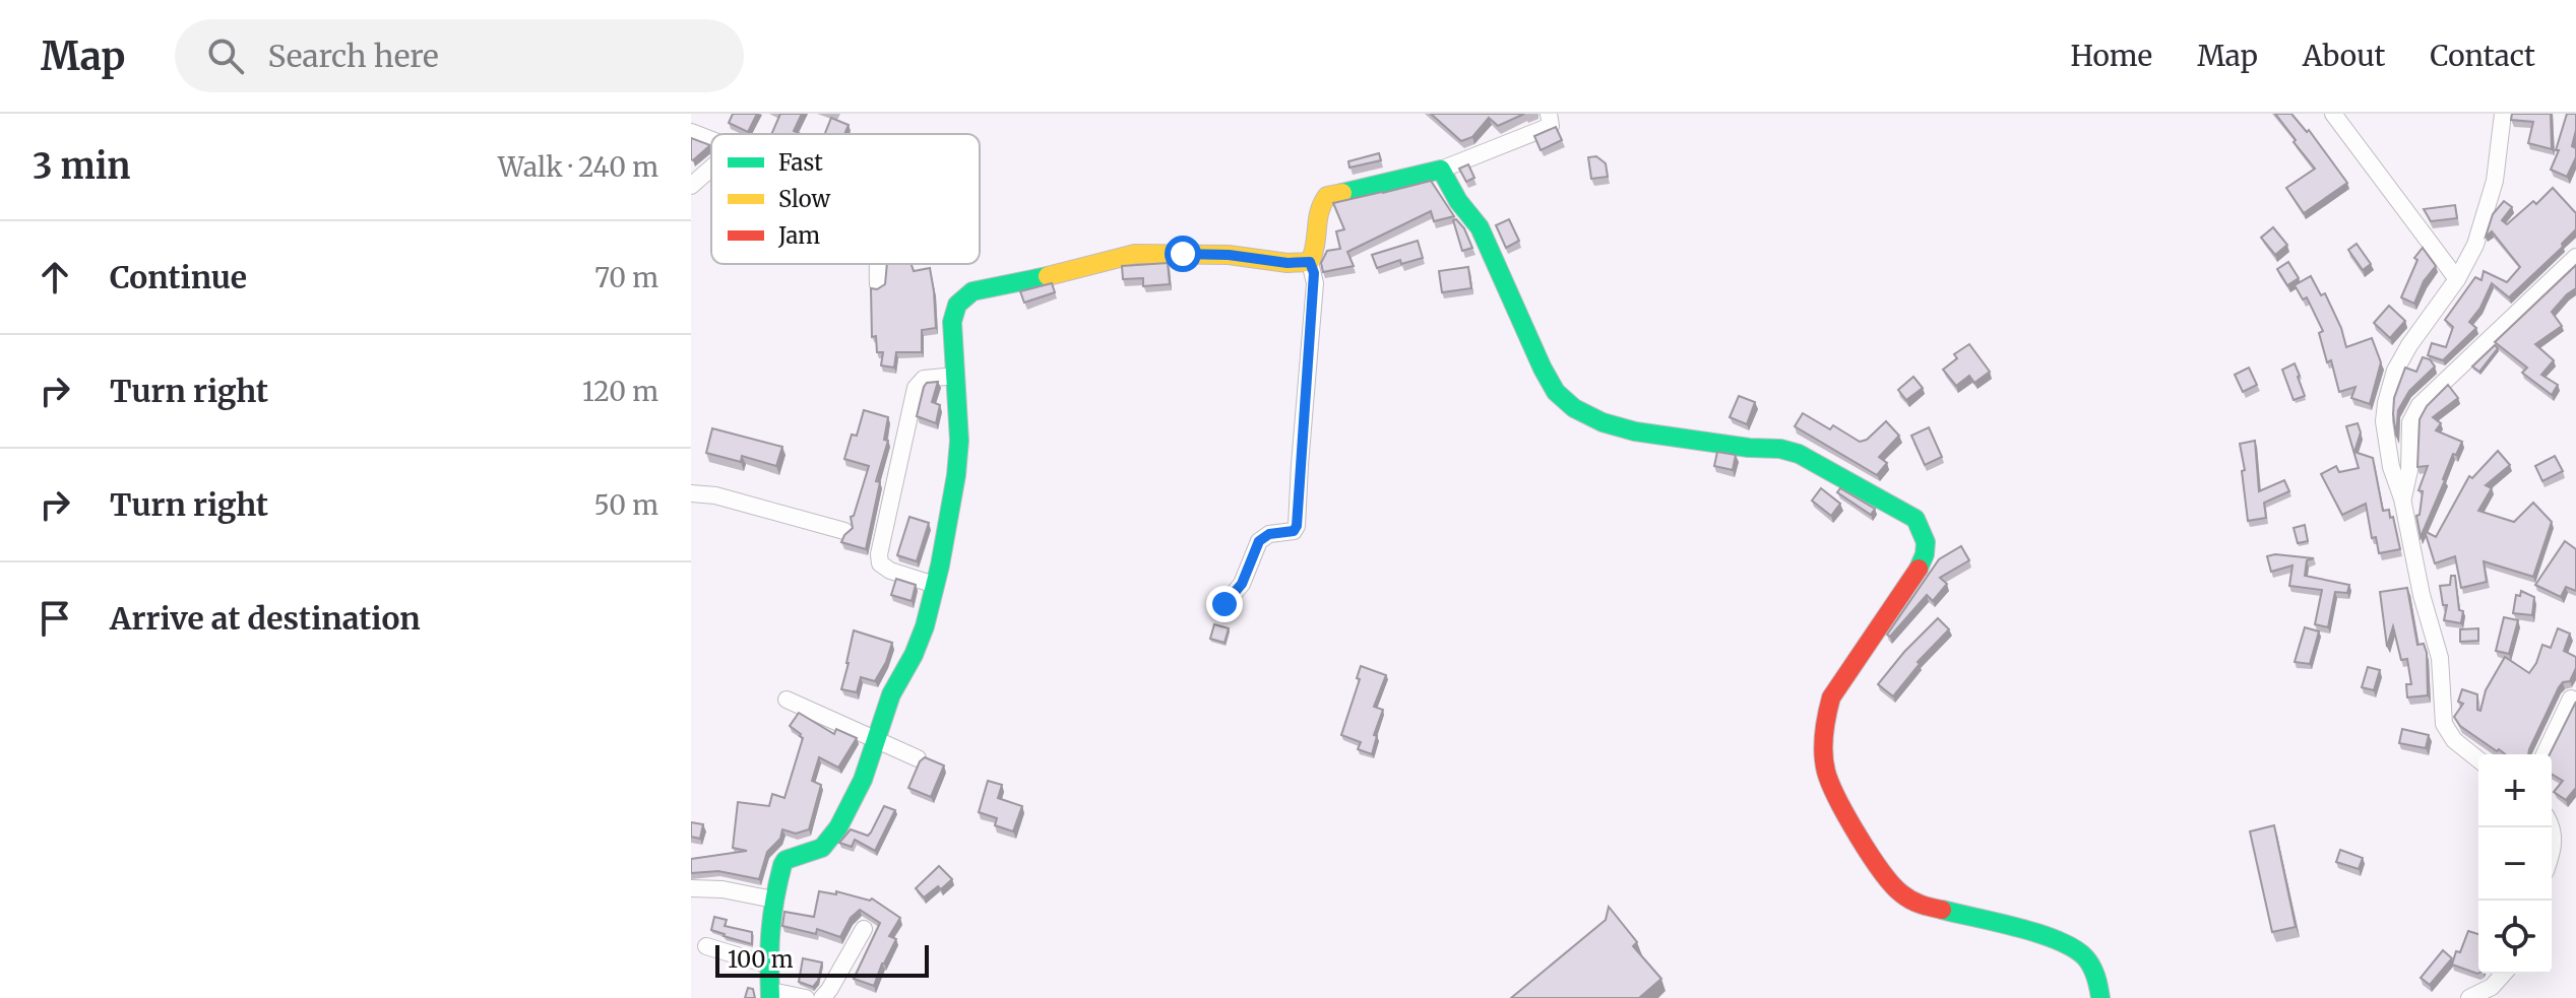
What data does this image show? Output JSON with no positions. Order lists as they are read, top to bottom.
{
  "legend": ["Fast", "Slow", "Jam"],
  "scale_bar": "100 m",
  "page": {
    "header": "Map",
    "search": "Search here",
    "nav": [
      "Home",
      "Map",
      "About",
      "Contact"
    ],
    "heading": ["3 min", "Walk · 240 m"],
    "list": [
      ["Continue", "70 m"],
      ["Turn right", "120 m"],
      ["Turn right", "50 m"],
      "Arrive at destination"
    ],
    "map_buttons": ["+", "−"],
    "scale": "100 m"
  }
}
